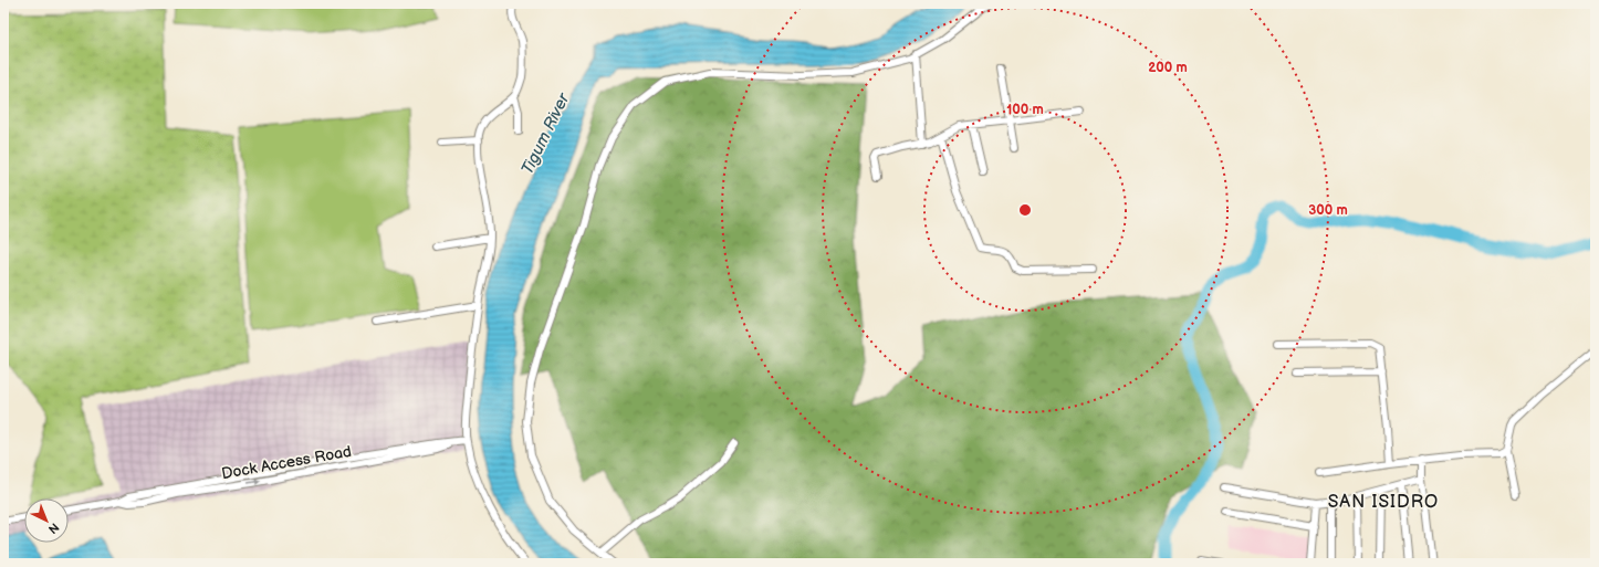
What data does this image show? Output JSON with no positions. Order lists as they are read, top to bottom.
{
  "streets": {
    "street": ["Dock Access Road"]
  },
  "districts": ["SAN ISIDRO"],
  "water": ["Tigum River"],
  "north": "bottom right",
  "rings": ["200 m", "100 m", "300 m"]
}
